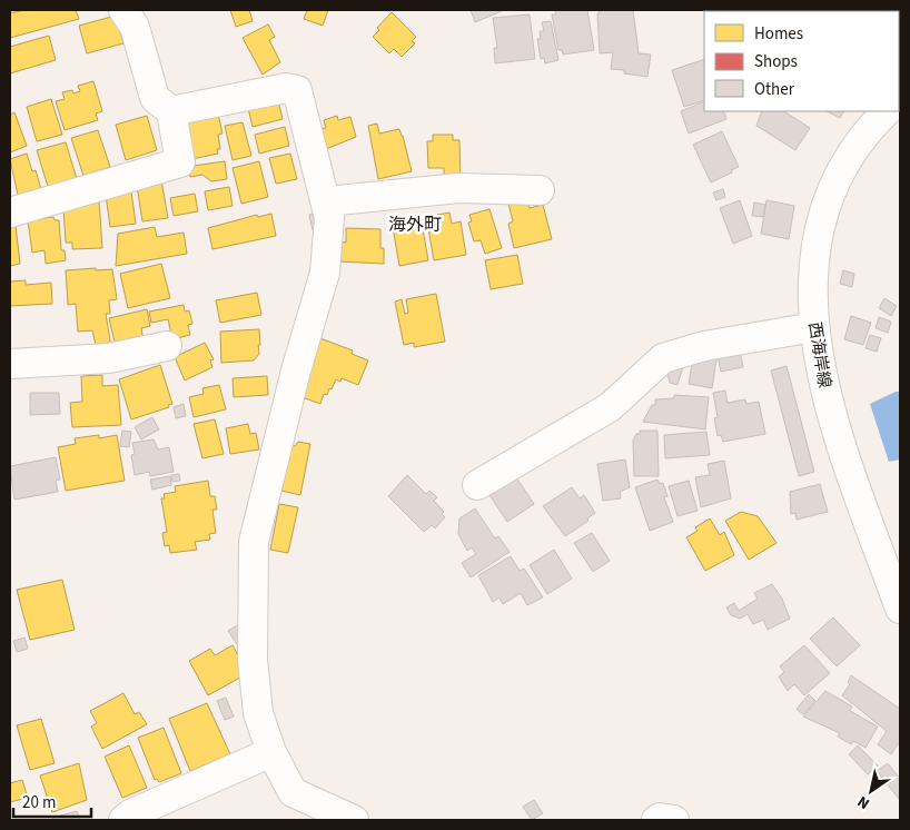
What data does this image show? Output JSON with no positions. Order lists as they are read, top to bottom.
{
  "streets": {
    "street": ["西海岸線"]
  },
  "districts": ["海外町"],
  "legend": ["Homes", "Shops", "Other"],
  "scale_bar": "20 m",
  "north": "bottom left"
}
